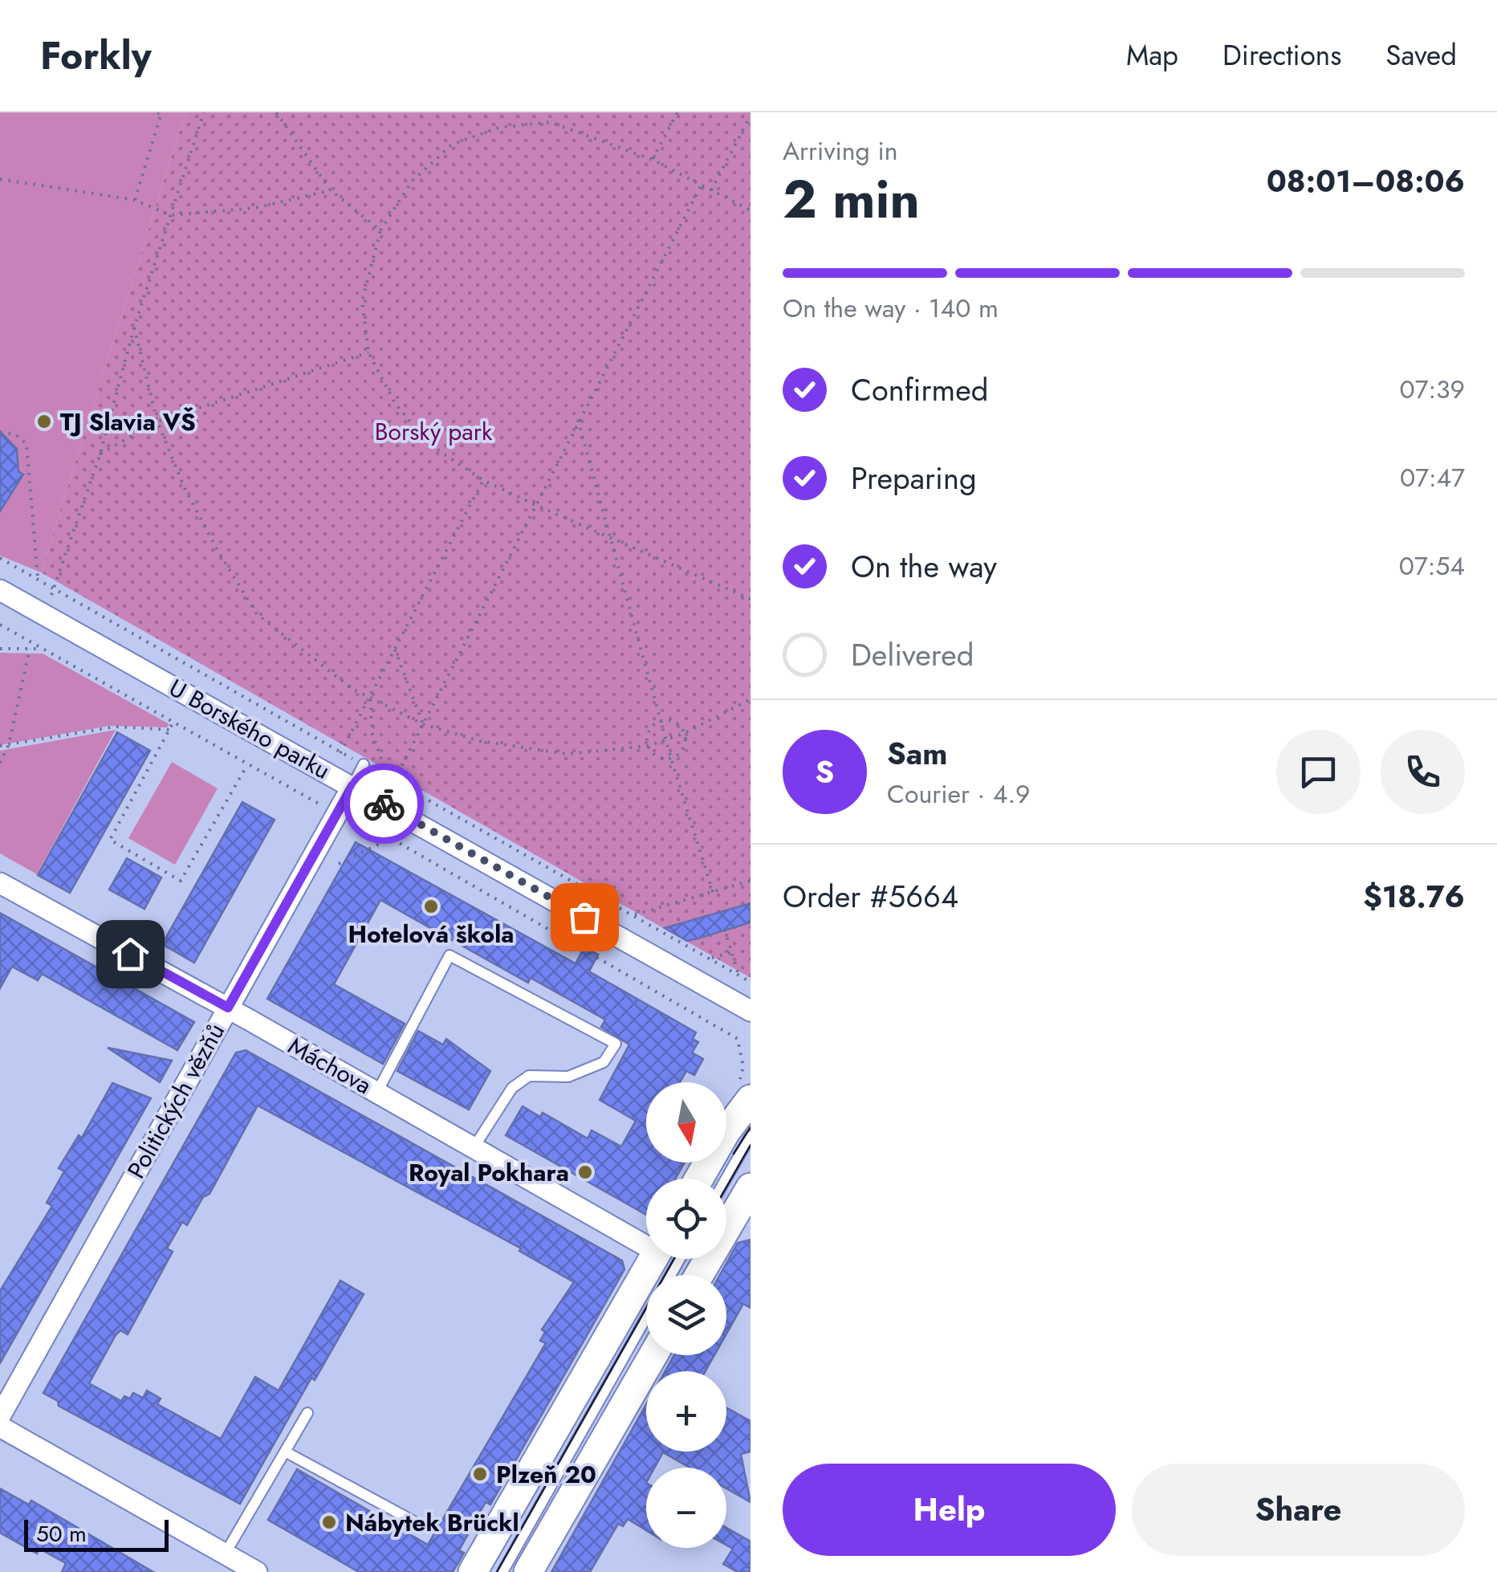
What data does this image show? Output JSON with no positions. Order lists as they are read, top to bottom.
{
  "streets": {
    "street": ["U Borského parku", "Máchova", "Politických vězňů"]
  },
  "crossings": [
    ["U Borského parku", "Politických vězňů"],
    ["Máchova", "Politických vězňů"]
  ],
  "parks": ["Borský park"],
  "places": [
    "TJ Slavia VŠ",
    "Hotelová škola",
    "Royal Pokhara",
    "Plzeň 20",
    "Nábytek Brückl"
  ],
  "scale_bar": "50 m",
  "north": "bottom",
  "page": {
    "header": "Forkly",
    "nav": ["Map", "Directions", "Saved"],
    "heading": ["2 min", "Arriving in", "08:01–08:06"],
    "panel": [
      "Sam",
      "Courier · 4.9",
      "Order #5664",
      "$18.76"
    ],
    "bar": "On the way · 140 m",
    "list": [
      ["Confirmed", "07:39"],
      ["Preparing", "07:47"],
      ["On the way", "07:54"],
      "Delivered"
    ],
    "round": "S",
    "map_buttons": ["+", "−"],
    "buttons": ["Help", "Share"],
    "scale": "50 m"
  }
}
